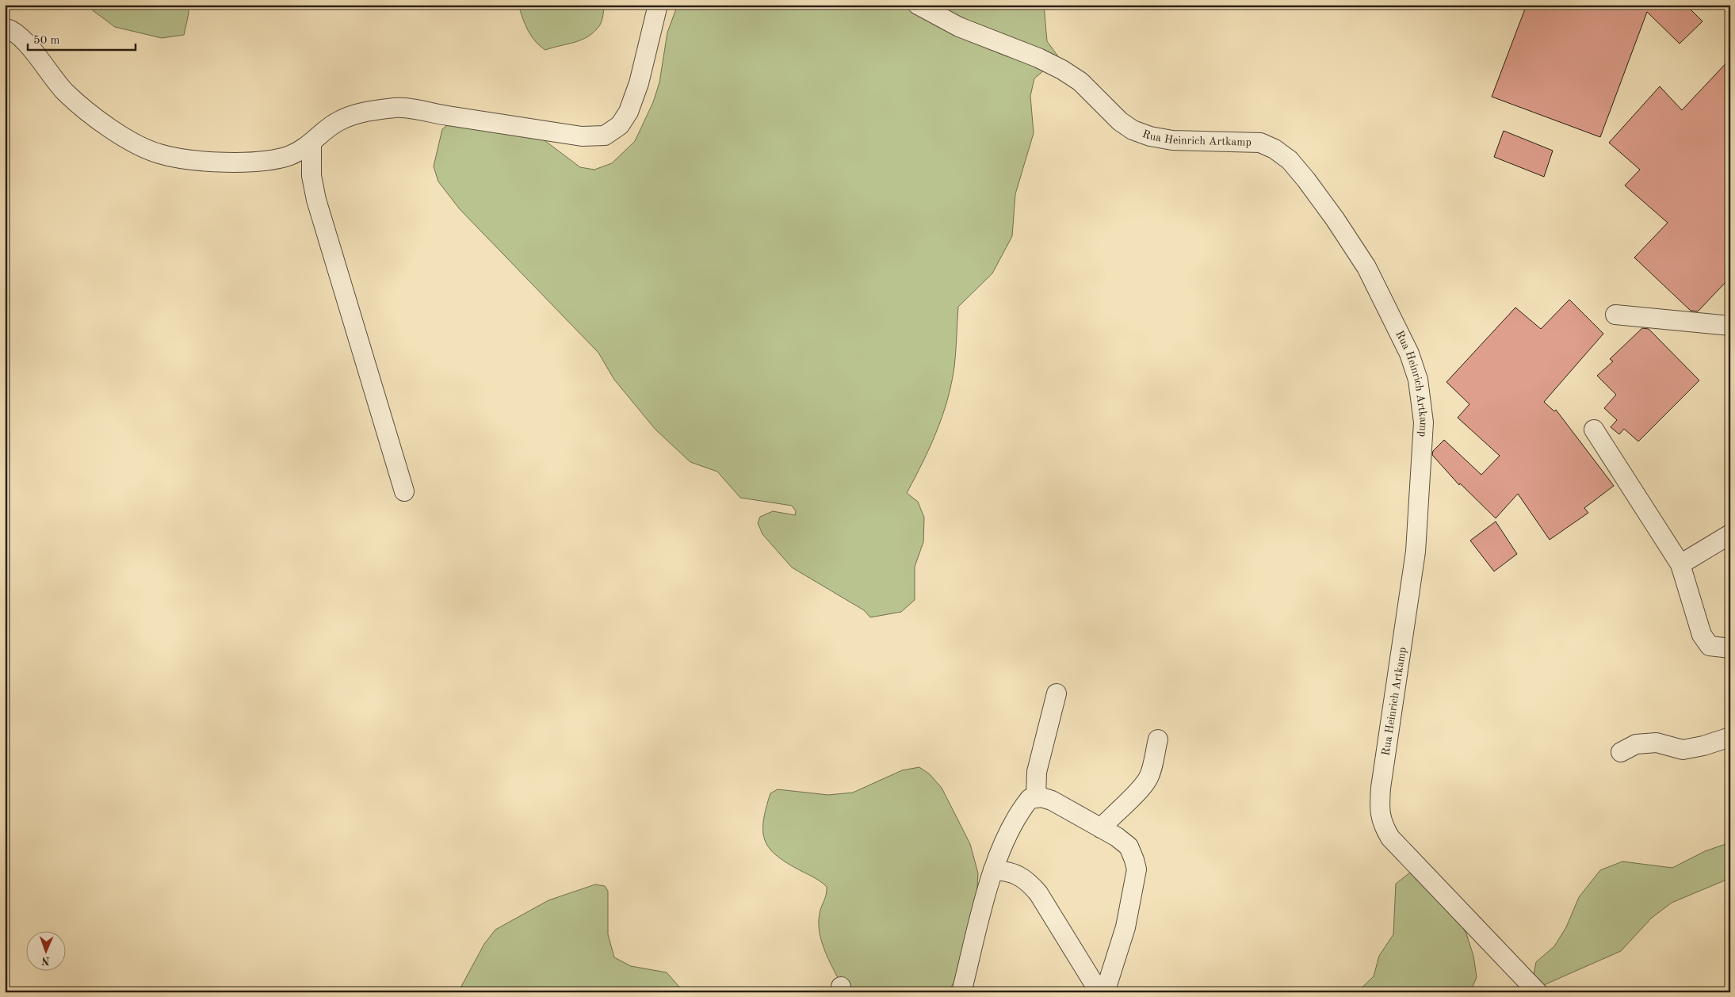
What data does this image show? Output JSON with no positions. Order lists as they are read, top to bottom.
{
  "streets": {
    "street": ["Rua Heinrich Artkamp"]
  },
  "scale_bar": "50 m",
  "north": "bottom"
}
